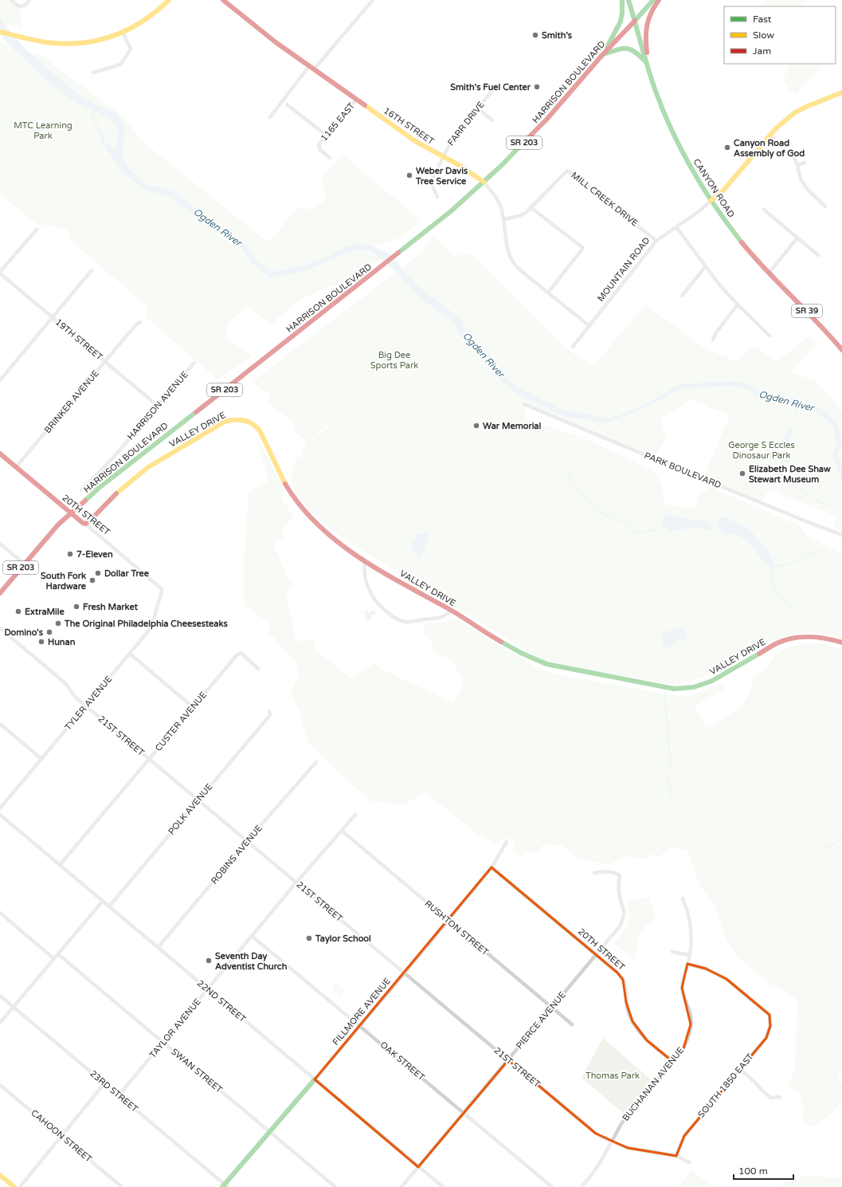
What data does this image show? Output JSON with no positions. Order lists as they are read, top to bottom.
{
  "streets": {
    "main road": [
      "HARRISON BOULEVARD",
      "16TH STREET",
      "SR 203",
      "CANYON ROAD",
      "MOUNTAIN ROAD",
      "SR 39",
      "VALLEY DRIVE",
      "20TH STREET",
      "FILLMORE AVENUE"
    ],
    "street": [
      "1165 EAST",
      "FARR DRIVE",
      "MILL CREEK DRIVE",
      "19TH STREET",
      "BRINKER AVENUE",
      "HARRISON AVENUE",
      "PARK BOULEVARD",
      "TYLER AVENUE",
      "CUSTER AVENUE",
      "21ST STREET",
      "POLK AVENUE",
      "ROBINS AVENUE",
      "RUSHTON STREET",
      "22ND STREET",
      "PIERCE AVENUE",
      "TAYLOR AVENUE",
      "OAK STREET",
      "SWAN STREET",
      "BUCHANAN AVENUE",
      "SOUTH 1850 EAST",
      "23RD STREET",
      "CAHOON STREET"
    ]
  },
  "crossings": [
    ["HARRISON BOULEVARD", "16TH STREET"],
    ["HARRISON BOULEVARD", "CANYON ROAD"],
    ["HARRISON BOULEVARD", "20TH STREET"],
    ["1165 EAST", "16TH STREET"],
    ["FARR DRIVE", "16TH STREET"],
    ["16TH STREET", "MOUNTAIN ROAD"],
    ["CANYON ROAD", "MOUNTAIN ROAD"],
    ["MILL CREEK DRIVE", "MOUNTAIN ROAD"],
    ["19TH STREET", "BRINKER AVENUE"],
    ["19TH STREET", "HARRISON AVENUE"],
    ["BRINKER AVENUE", "20TH STREET"],
    ["VALLEY DRIVE", "20TH STREET"],
    ["20TH STREET", "TYLER AVENUE"],
    ["20TH STREET", "FILLMORE AVENUE"],
    ["20TH STREET", "PIERCE AVENUE"],
    ["20TH STREET", "BUCHANAN AVENUE"],
    ["TYLER AVENUE", "21ST STREET"],
    ["CUSTER AVENUE", "21ST STREET"],
    ["CUSTER AVENUE", "22ND STREET"],
    ["21ST STREET", "POLK AVENUE"],
    ["21ST STREET", "ROBINS AVENUE"],
    ["21ST STREET", "FILLMORE AVENUE"],
    ["21ST STREET", "PIERCE AVENUE"],
    ["21ST STREET", "TAYLOR AVENUE"],
    ["21ST STREET", "BUCHANAN AVENUE"],
    ["21ST STREET", "SOUTH 1850 EAST"],
    ["POLK AVENUE", "22ND STREET"],
    ["ROBINS AVENUE", "22ND STREET"],
    ["RUSHTON STREET", "FILLMORE AVENUE"],
    ["RUSHTON STREET", "PIERCE AVENUE"],
    ["RUSHTON STREET", "TAYLOR AVENUE"],
    ["22ND STREET", "FILLMORE AVENUE"],
    ["22ND STREET", "PIERCE AVENUE"],
    ["22ND STREET", "TAYLOR AVENUE"],
    ["FILLMORE AVENUE", "OAK STREET"],
    ["FILLMORE AVENUE", "SWAN STREET"],
    ["FILLMORE AVENUE", "23RD STREET"],
    ["PIERCE AVENUE", "OAK STREET"],
    ["TAYLOR AVENUE", "OAK STREET"],
    ["TAYLOR AVENUE", "SWAN STREET"],
    ["TAYLOR AVENUE", "23RD STREET"],
    ["BUCHANAN AVENUE", "SOUTH 1850 EAST"]
  ],
  "water": ["Ogden River"],
  "parks": [
    "MTC Learning Park",
    "Big Dee Sports Park",
    "George S Eccles Dinosaur Park",
    "Thomas Park"
  ],
  "places": [
    "Smith's",
    "Smith's Fuel Center",
    "Canyon Road Assembly of God",
    "Weber Davis Tree Service",
    "War Memorial",
    "Elizabeth Dee Shaw Stewart Museum",
    "7-Eleven",
    "Dollar Tree",
    "South Fork Hardware",
    "Fresh Market",
    "ExtraMile",
    "The Original Philadelphia Cheesesteaks",
    "Domino's",
    "Hunan",
    "Taylor School",
    "Seventh Day Adventist Church"
  ],
  "legend": ["Fast", "Slow", "Jam"],
  "scale_bar": "100 m"
}
